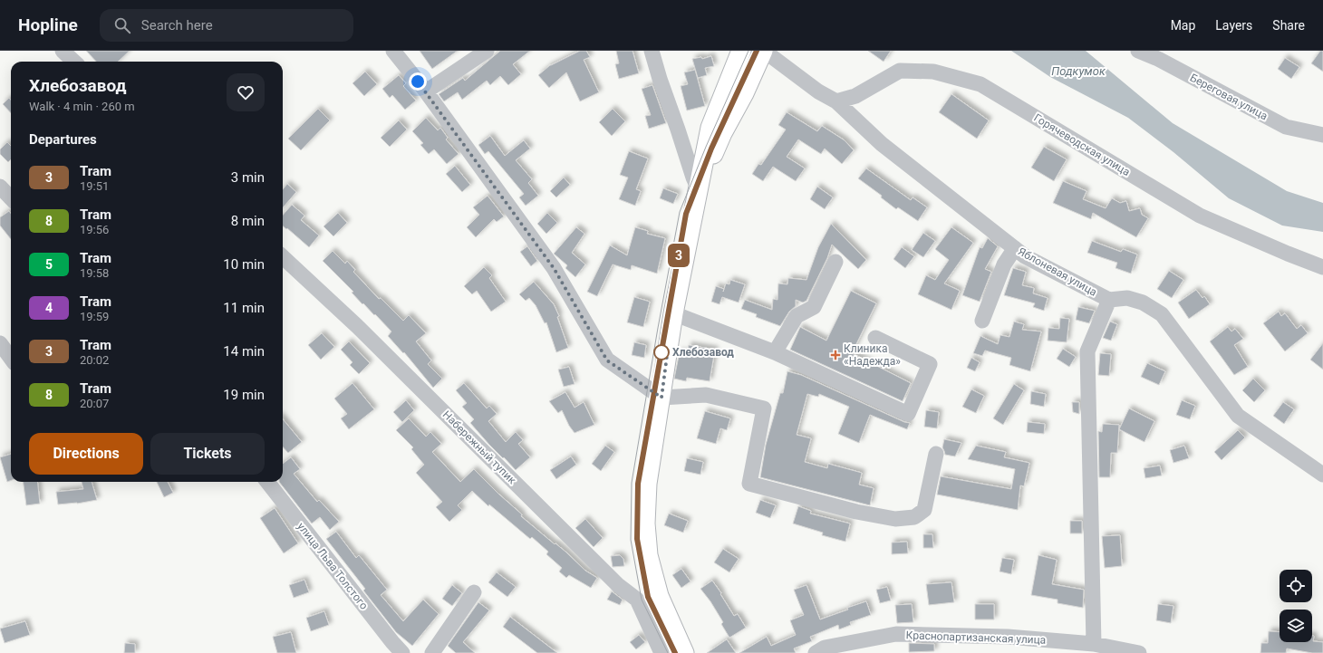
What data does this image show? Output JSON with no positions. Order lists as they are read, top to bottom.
{
  "streets": {
    "street": [
      "Береговая улица",
      "Горячеводская улица",
      "Яблоневая улица",
      "Набережный тупик",
      "улица Льва Толстого",
      "Краснопартизанская улица"
    ]
  },
  "crossings": [
    ["Горячеводская улица", "Яблоневая улица"]
  ],
  "water": ["Подкумок"],
  "places": {
    "other": ["Хлебозавод"],
    "health": ["Клиника «Надежда»"]
  },
  "lines": ["tram line 3"],
  "page": {
    "header": "Hopline",
    "search": "Search here",
    "nav": ["Map", "Layers", "Share"],
    "on_map": "3",
    "heading": [
      ["Хлебозавод", "Walk · 4 min · 260 m"],
      "Departures"
    ],
    "list": [
      {
        "mark": "3",
        "name": "Tram",
        "note": "19:51",
        "value": "3 min"
      },
      {
        "mark": "8",
        "name": "Tram",
        "note": "19:56",
        "value": "8 min"
      },
      {
        "mark": "5",
        "name": "Tram",
        "note": "19:58",
        "value": "10 min"
      },
      {
        "mark": "4",
        "name": "Tram",
        "note": "19:59",
        "value": "11 min"
      },
      {
        "mark": "3",
        "name": "Tram",
        "note": "20:02",
        "value": "14 min"
      },
      {
        "mark": "8",
        "name": "Tram",
        "note": "20:07",
        "value": "19 min"
      }
    ],
    "buttons": ["Directions", "Tickets"]
  }
}
